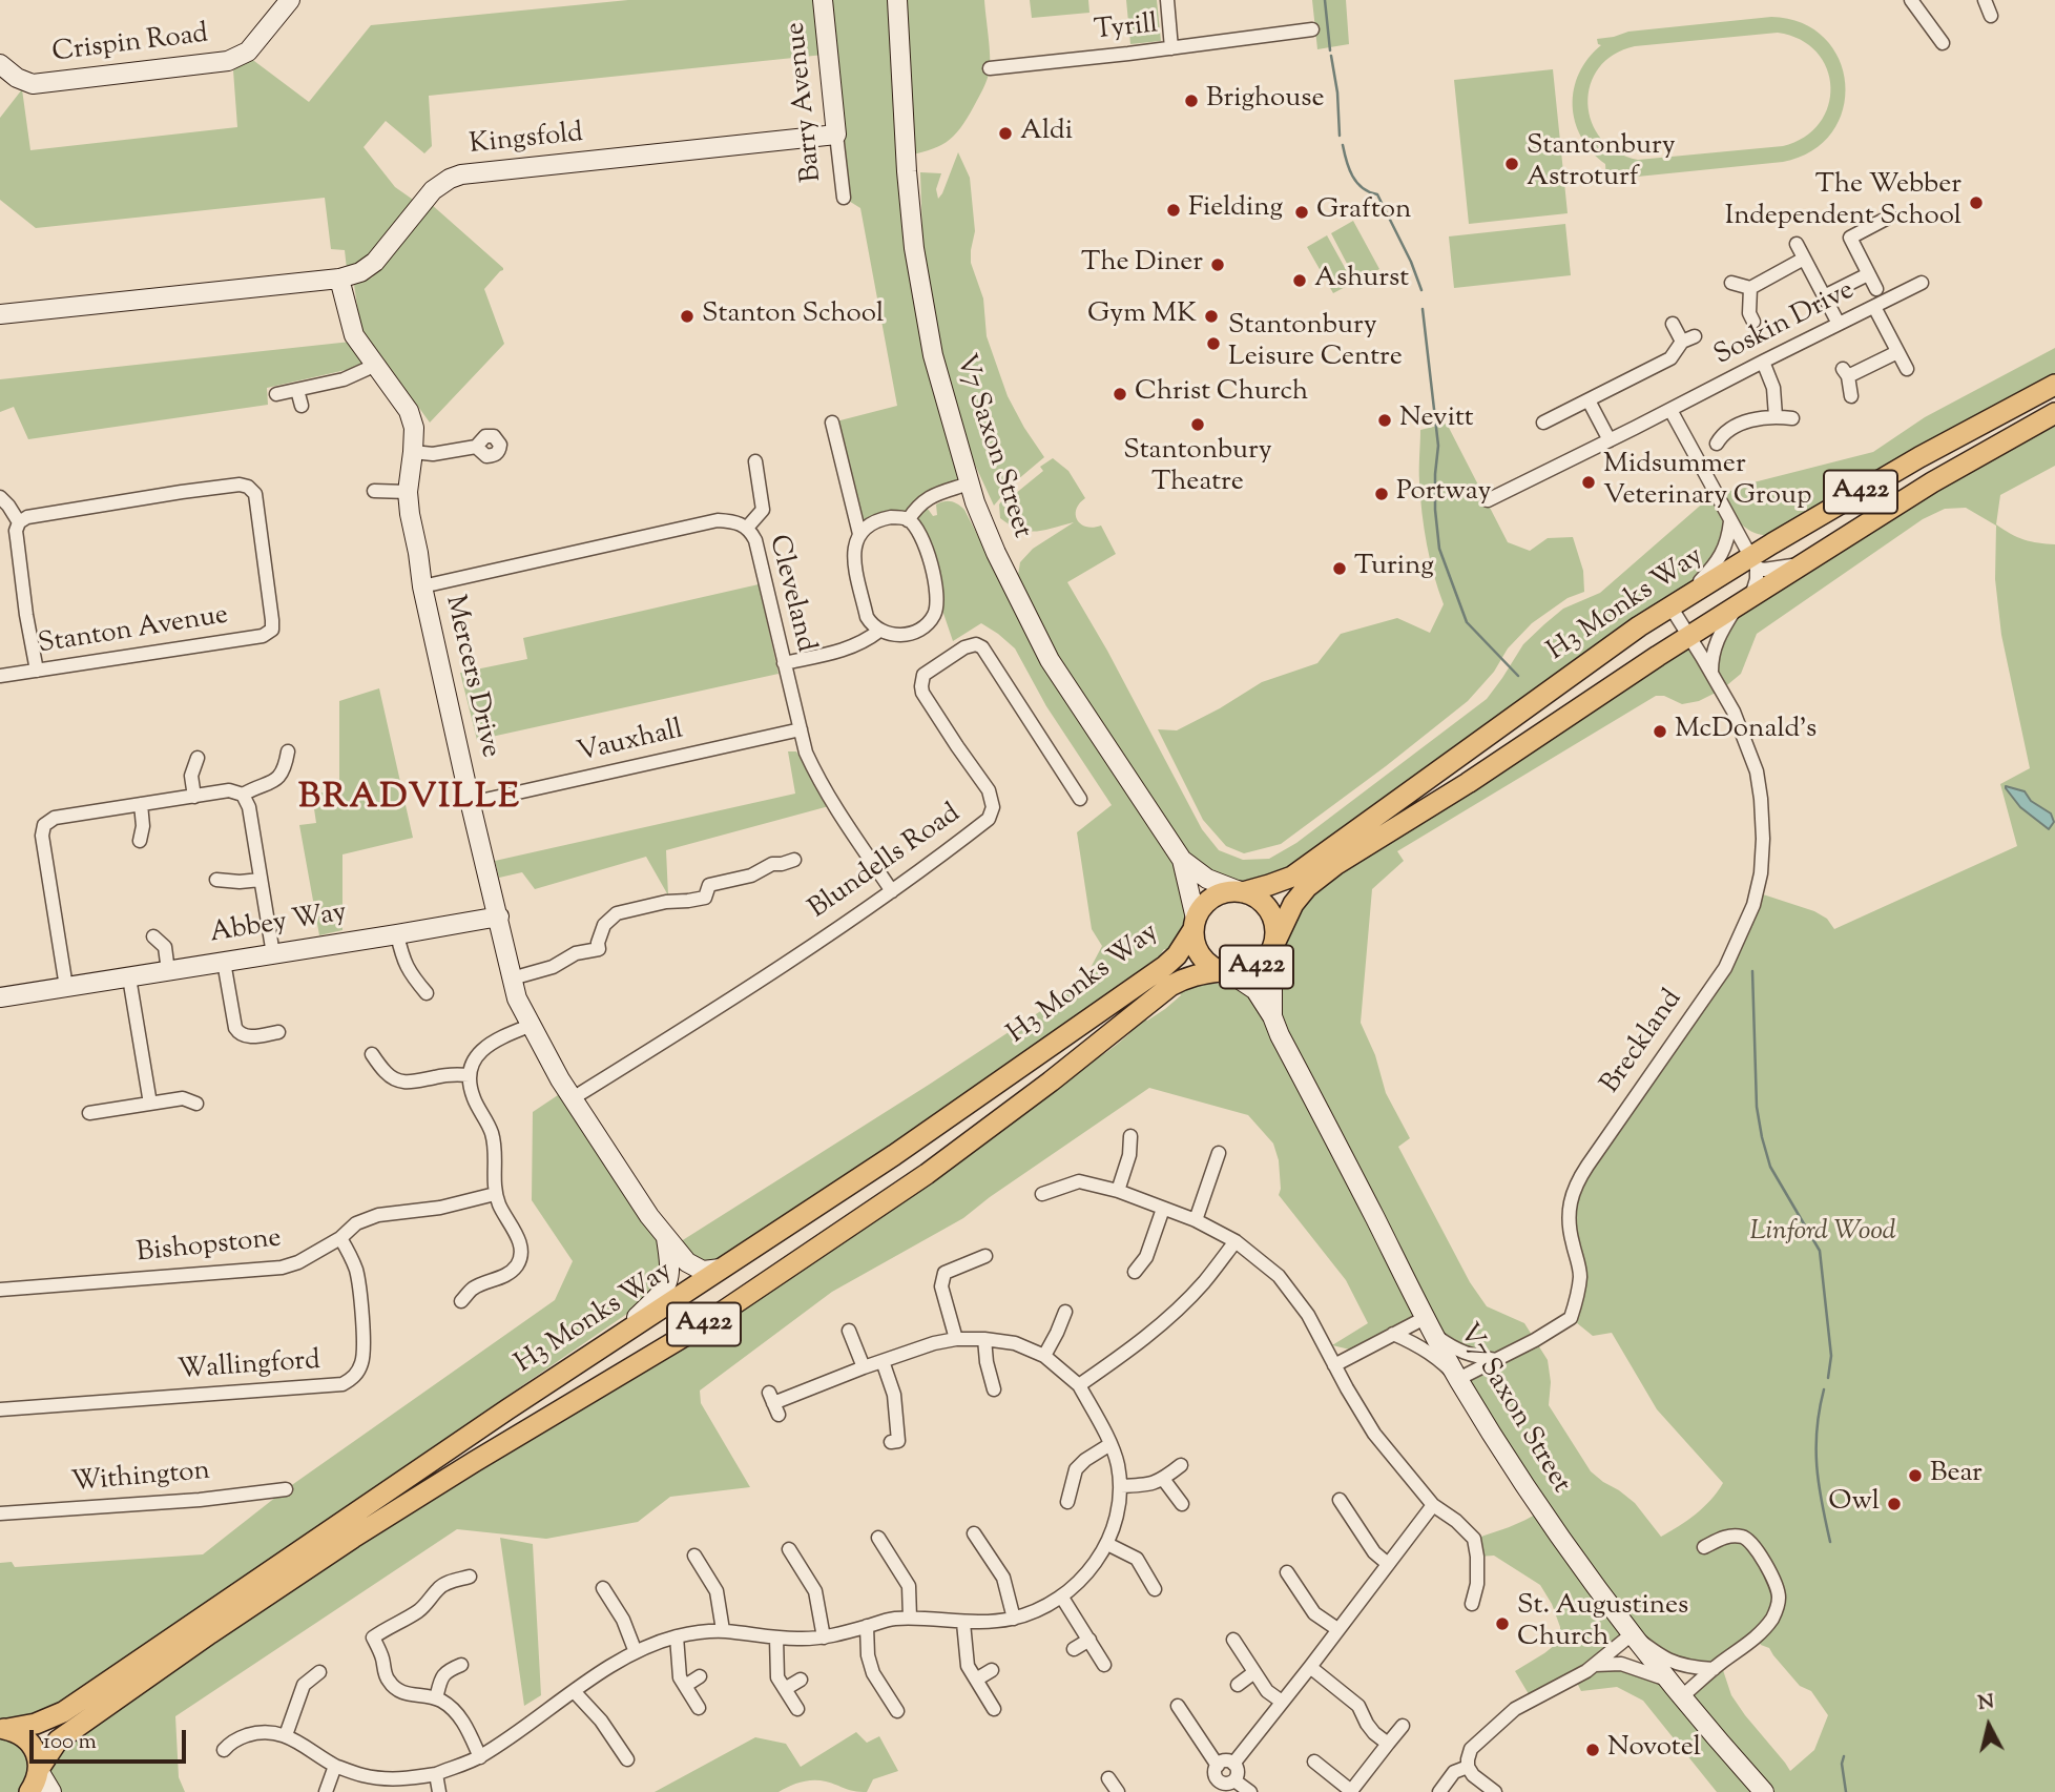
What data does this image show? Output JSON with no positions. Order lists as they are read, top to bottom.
{
  "streets": {
    "main road": ["A422", "H3 Monks Way"],
    "street": [
      "Tyrill",
      "Crispin Road",
      "Barry Avenue",
      "Kingsfold",
      "Soskin Drive",
      "V7 Saxon Street",
      "Cleveland",
      "Stanton Avenue",
      "Mercers Drive",
      "Vauxhall",
      "Blundells Road",
      "Abbey Way",
      "Breckland",
      "Bishopstone",
      "Wallingford",
      "Withington"
    ]
  },
  "crossings": [
    ["Barry Avenue", "Kingsfold"],
    ["Kingsfold", "Mercers Drive"],
    ["V7 Saxon Street", "A422"],
    ["V7 Saxon Street", "H3 Monks Way"],
    ["V7 Saxon Street", "Breckland"],
    ["A422", "H3 Monks Way"],
    ["Cleveland", "Mercers Drive"],
    ["Cleveland", "Vauxhall"],
    ["Cleveland", "Blundells Road"],
    ["H3 Monks Way", "Mercers Drive"],
    ["H3 Monks Way", "Breckland"],
    ["Mercers Drive", "Vauxhall"],
    ["Mercers Drive", "Blundells Road"],
    ["Mercers Drive", "Abbey Way"],
    ["Bishopstone", "Wallingford"]
  ],
  "districts": ["BRADVILLE"],
  "parks": ["Linford Wood"],
  "places": [
    "Brighouse",
    "Aldi",
    "Stantonbury Astroturf",
    "The Webber Independent School",
    "Fielding",
    "Grafton",
    "The Diner",
    "Ashurst",
    "Stanton School",
    "Gym MK",
    "Stantonbury Leisure Centre",
    "Christ Church",
    "Nevitt",
    "Stantonbury Theatre",
    "Midsummer Veterinary Group",
    "Portway",
    "Turing",
    "McDonald's",
    "Bear",
    "Owl",
    "St. Augustines Church",
    "Novotel"
  ],
  "scale_bar": "100 m",
  "north": "top"
}
